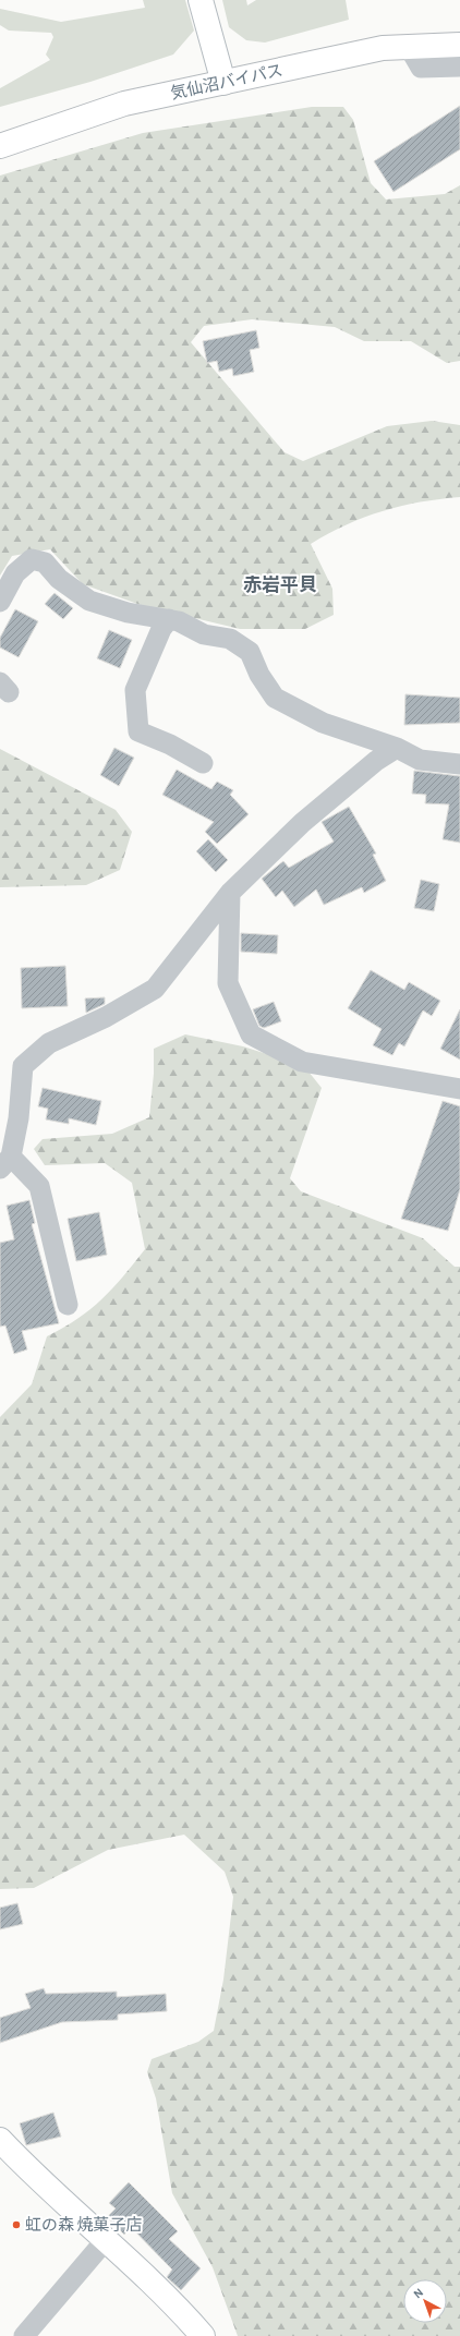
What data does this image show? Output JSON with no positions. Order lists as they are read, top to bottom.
{
  "streets": {
    "main road": ["気仙沼バイパス"]
  },
  "districts": ["赤岩平貝"],
  "places": ["虹の森 焼菓子店"],
  "north": "top left"
}
